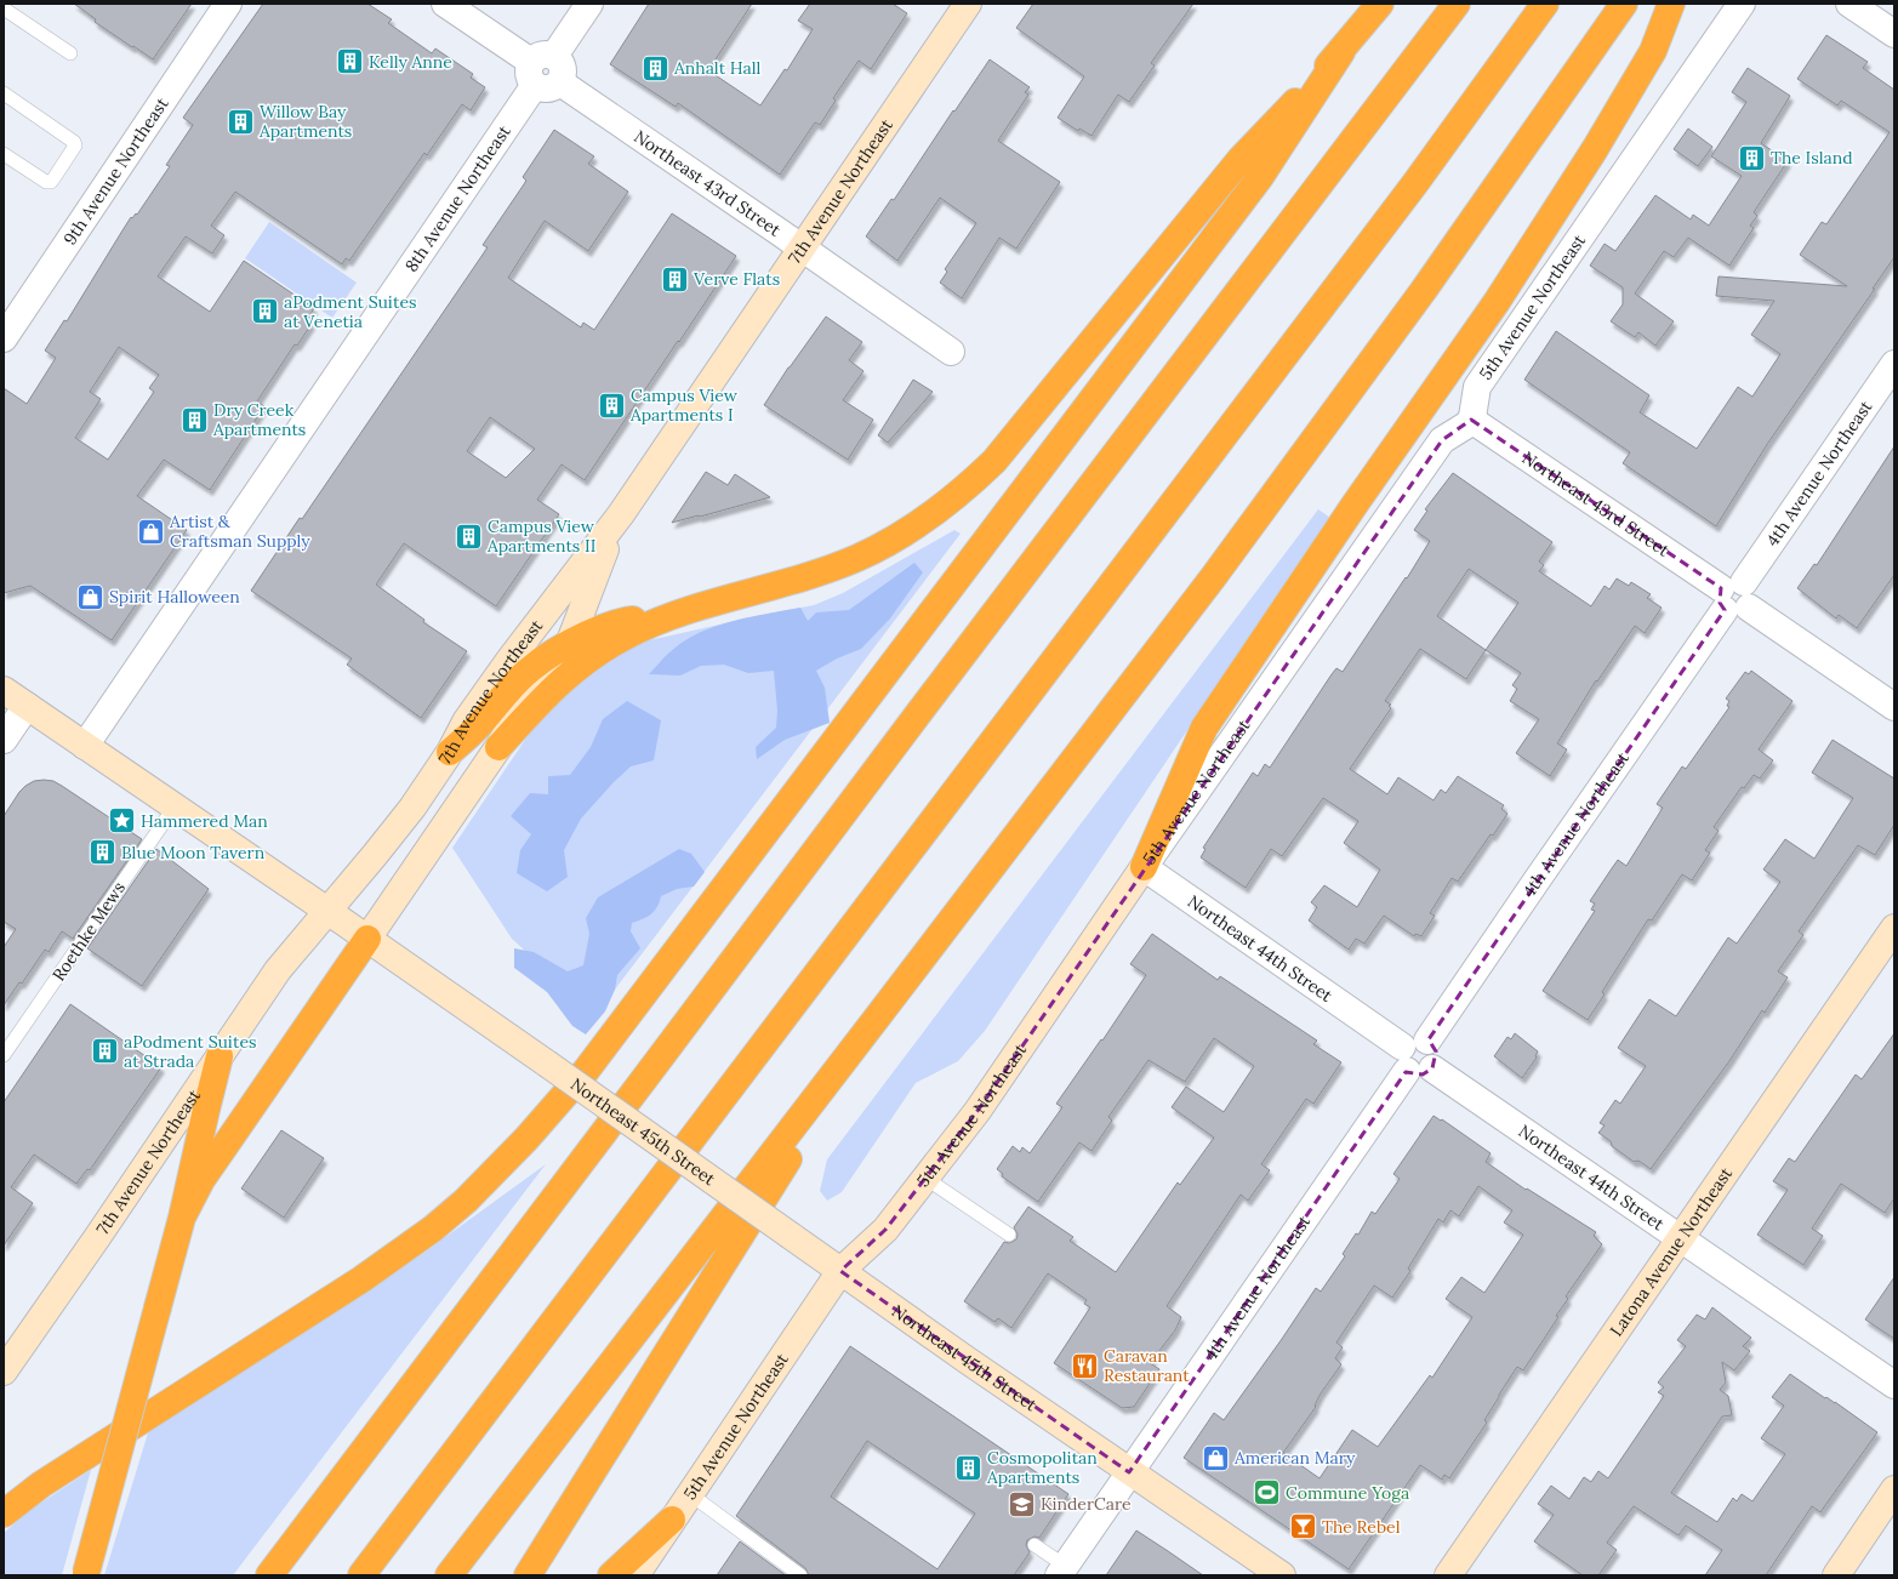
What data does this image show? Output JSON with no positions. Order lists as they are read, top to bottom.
{
  "streets": {
    "main road": [
      "7th Avenue Northeast",
      "5th Avenue Northeast",
      "Northeast 45th Street",
      "Latona Avenue Northeast"
    ],
    "street": [
      "9th Avenue Northeast",
      "Northeast 43rd Street",
      "8th Avenue Northeast",
      "4th Avenue Northeast",
      "Northeast 44th Street"
    ],
    "lane": ["Roethke Mews"]
  },
  "crossings": [
    ["Northeast 43rd Street", "7th Avenue Northeast"],
    ["Northeast 43rd Street", "8th Avenue Northeast"],
    ["Northeast 43rd Street", "5th Avenue Northeast"],
    ["Northeast 43rd Street", "4th Avenue Northeast"],
    ["7th Avenue Northeast", "Northeast 45th Street"],
    ["8th Avenue Northeast", "Northeast 45th Street"],
    ["5th Avenue Northeast", "Northeast 44th Street"],
    ["5th Avenue Northeast", "Northeast 45th Street"],
    ["4th Avenue Northeast", "Northeast 44th Street"],
    ["4th Avenue Northeast", "Northeast 45th Street"],
    ["Roethke Mews", "Northeast 45th Street"],
    ["Northeast 44th Street", "Latona Avenue Northeast"]
  ],
  "places": {
    "building": [
      "Kelly Anne",
      "Anhalt Hall",
      "Willow Bay Apartments",
      "The Island",
      "Verve Flats",
      "aPodment Suites at Venetia",
      "Campus View Apartments I",
      "Dry Creek Apartments",
      "Campus View Apartments II",
      "Blue Moon Tavern",
      "aPodment Suites at Strada",
      "Cosmopolitan Apartments"
    ],
    "shop": ["Artist & Craftsman Supply", "Spirit Halloween", "American Mary"],
    "place": ["Hammered Man"],
    "restaurant": ["Caravan Restaurant"],
    "sports": ["Commune Yoga"],
    "school or university": ["KinderCare"],
    "bar": ["The Rebel"]
  }
}
